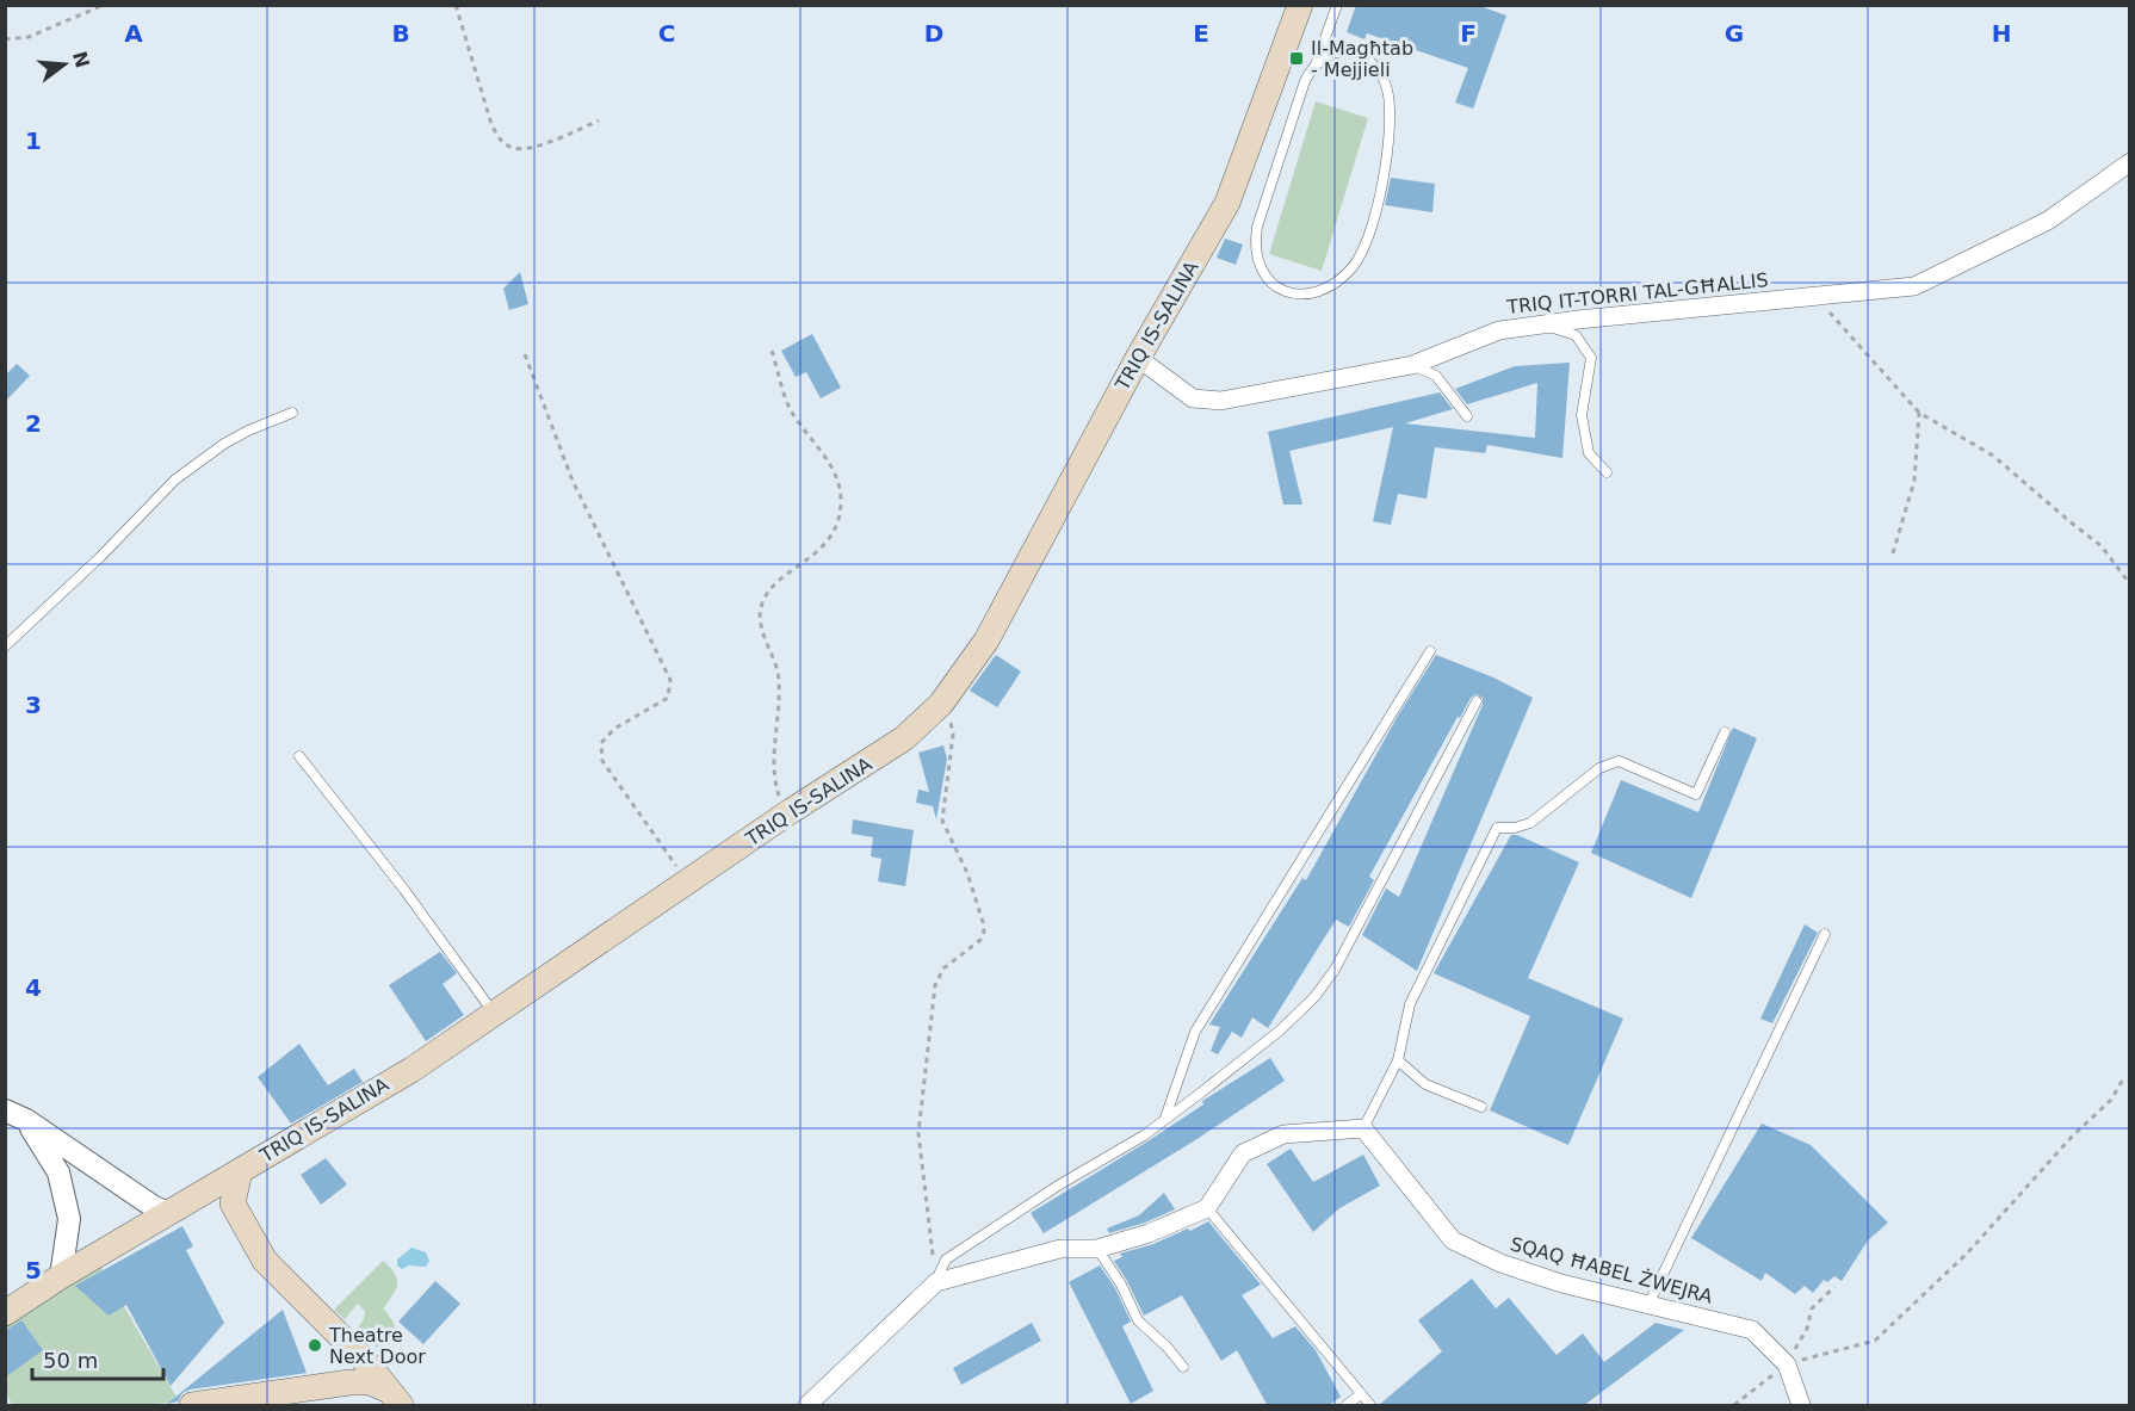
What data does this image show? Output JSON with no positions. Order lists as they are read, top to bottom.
{
  "streets": {
    "main road": ["TRIQ IS-SALINA"],
    "street": ["TRIQ IT-TORRI TAL-GĦALLIS", "SQAQ ĦABEL ŻWEJRA"]
  },
  "crossings": [
    ["TRIQ IT-TORRI TAL-GĦALLIS", "TRIQ IS-SALINA"]
  ],
  "places": {
    "transit": ["Il-Magħtab - Mejjieli"],
    "other": ["Theatre Next Door"]
  },
  "scale_bar": "50 m",
  "north": "right",
  "grid": {
    "columns": [
      "A",
      "B",
      "C",
      "D",
      "E",
      "F",
      "G",
      "H"
    ],
    "rows": [
      "1",
      "2",
      "3",
      "4",
      "5"
    ]
  }
}
